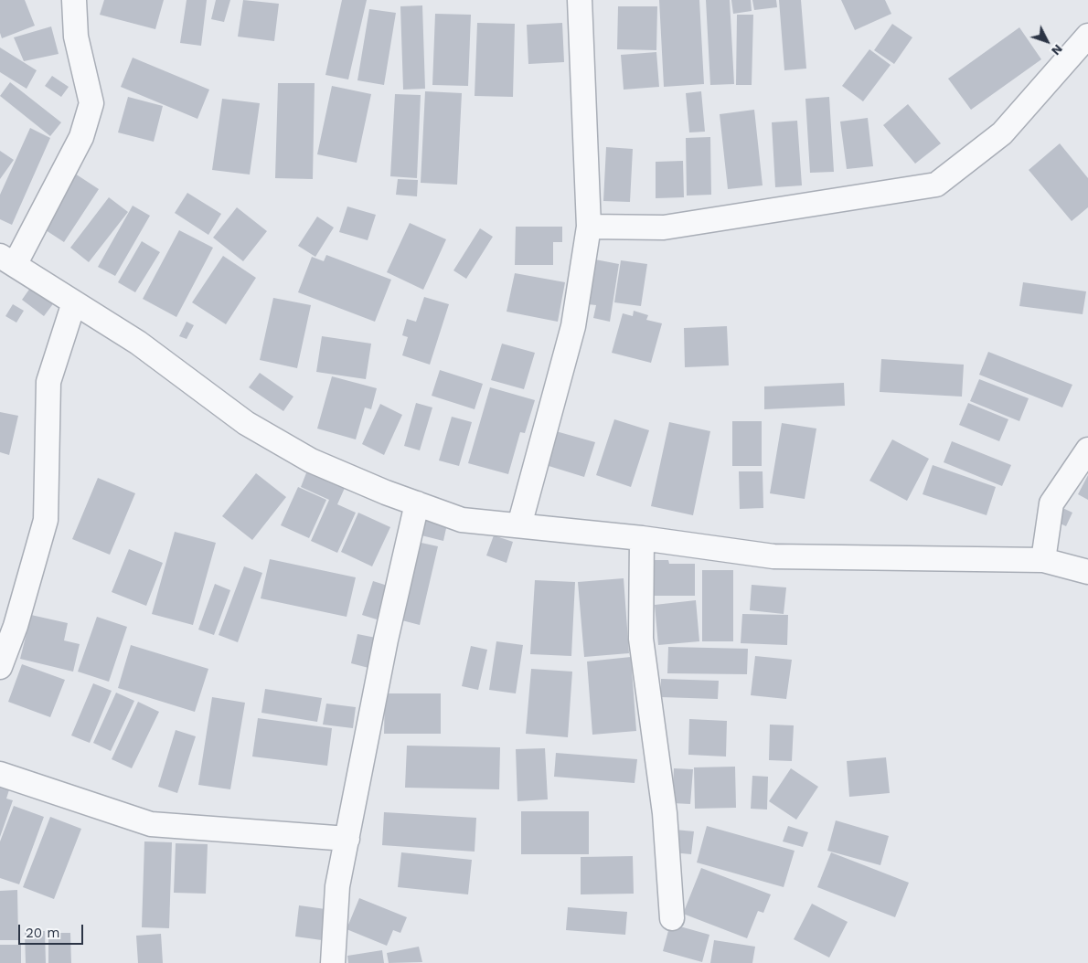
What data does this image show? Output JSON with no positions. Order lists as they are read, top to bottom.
{
  "scale_bar": "20 m",
  "north": "bottom right"
}
